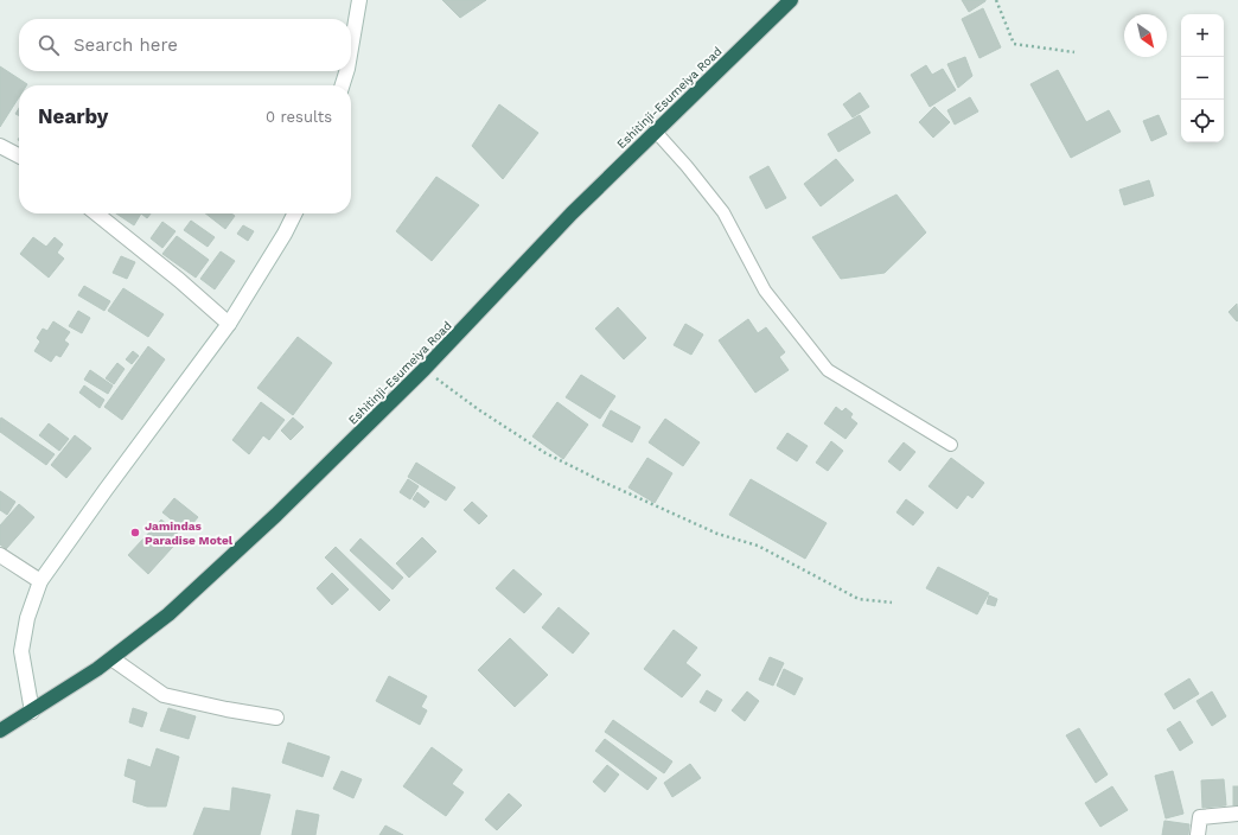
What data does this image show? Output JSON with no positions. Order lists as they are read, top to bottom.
{
  "streets": {
    "highway": ["Eshitinji-Esumeiya Road"]
  },
  "places": ["Jamindas Paradise Motel"],
  "north": "bottom right",
  "page": {
    "map_buttons": ["+", "−"],
    "search": "Search here",
    "heading": ["Nearby", "0 results"]
  }
}
